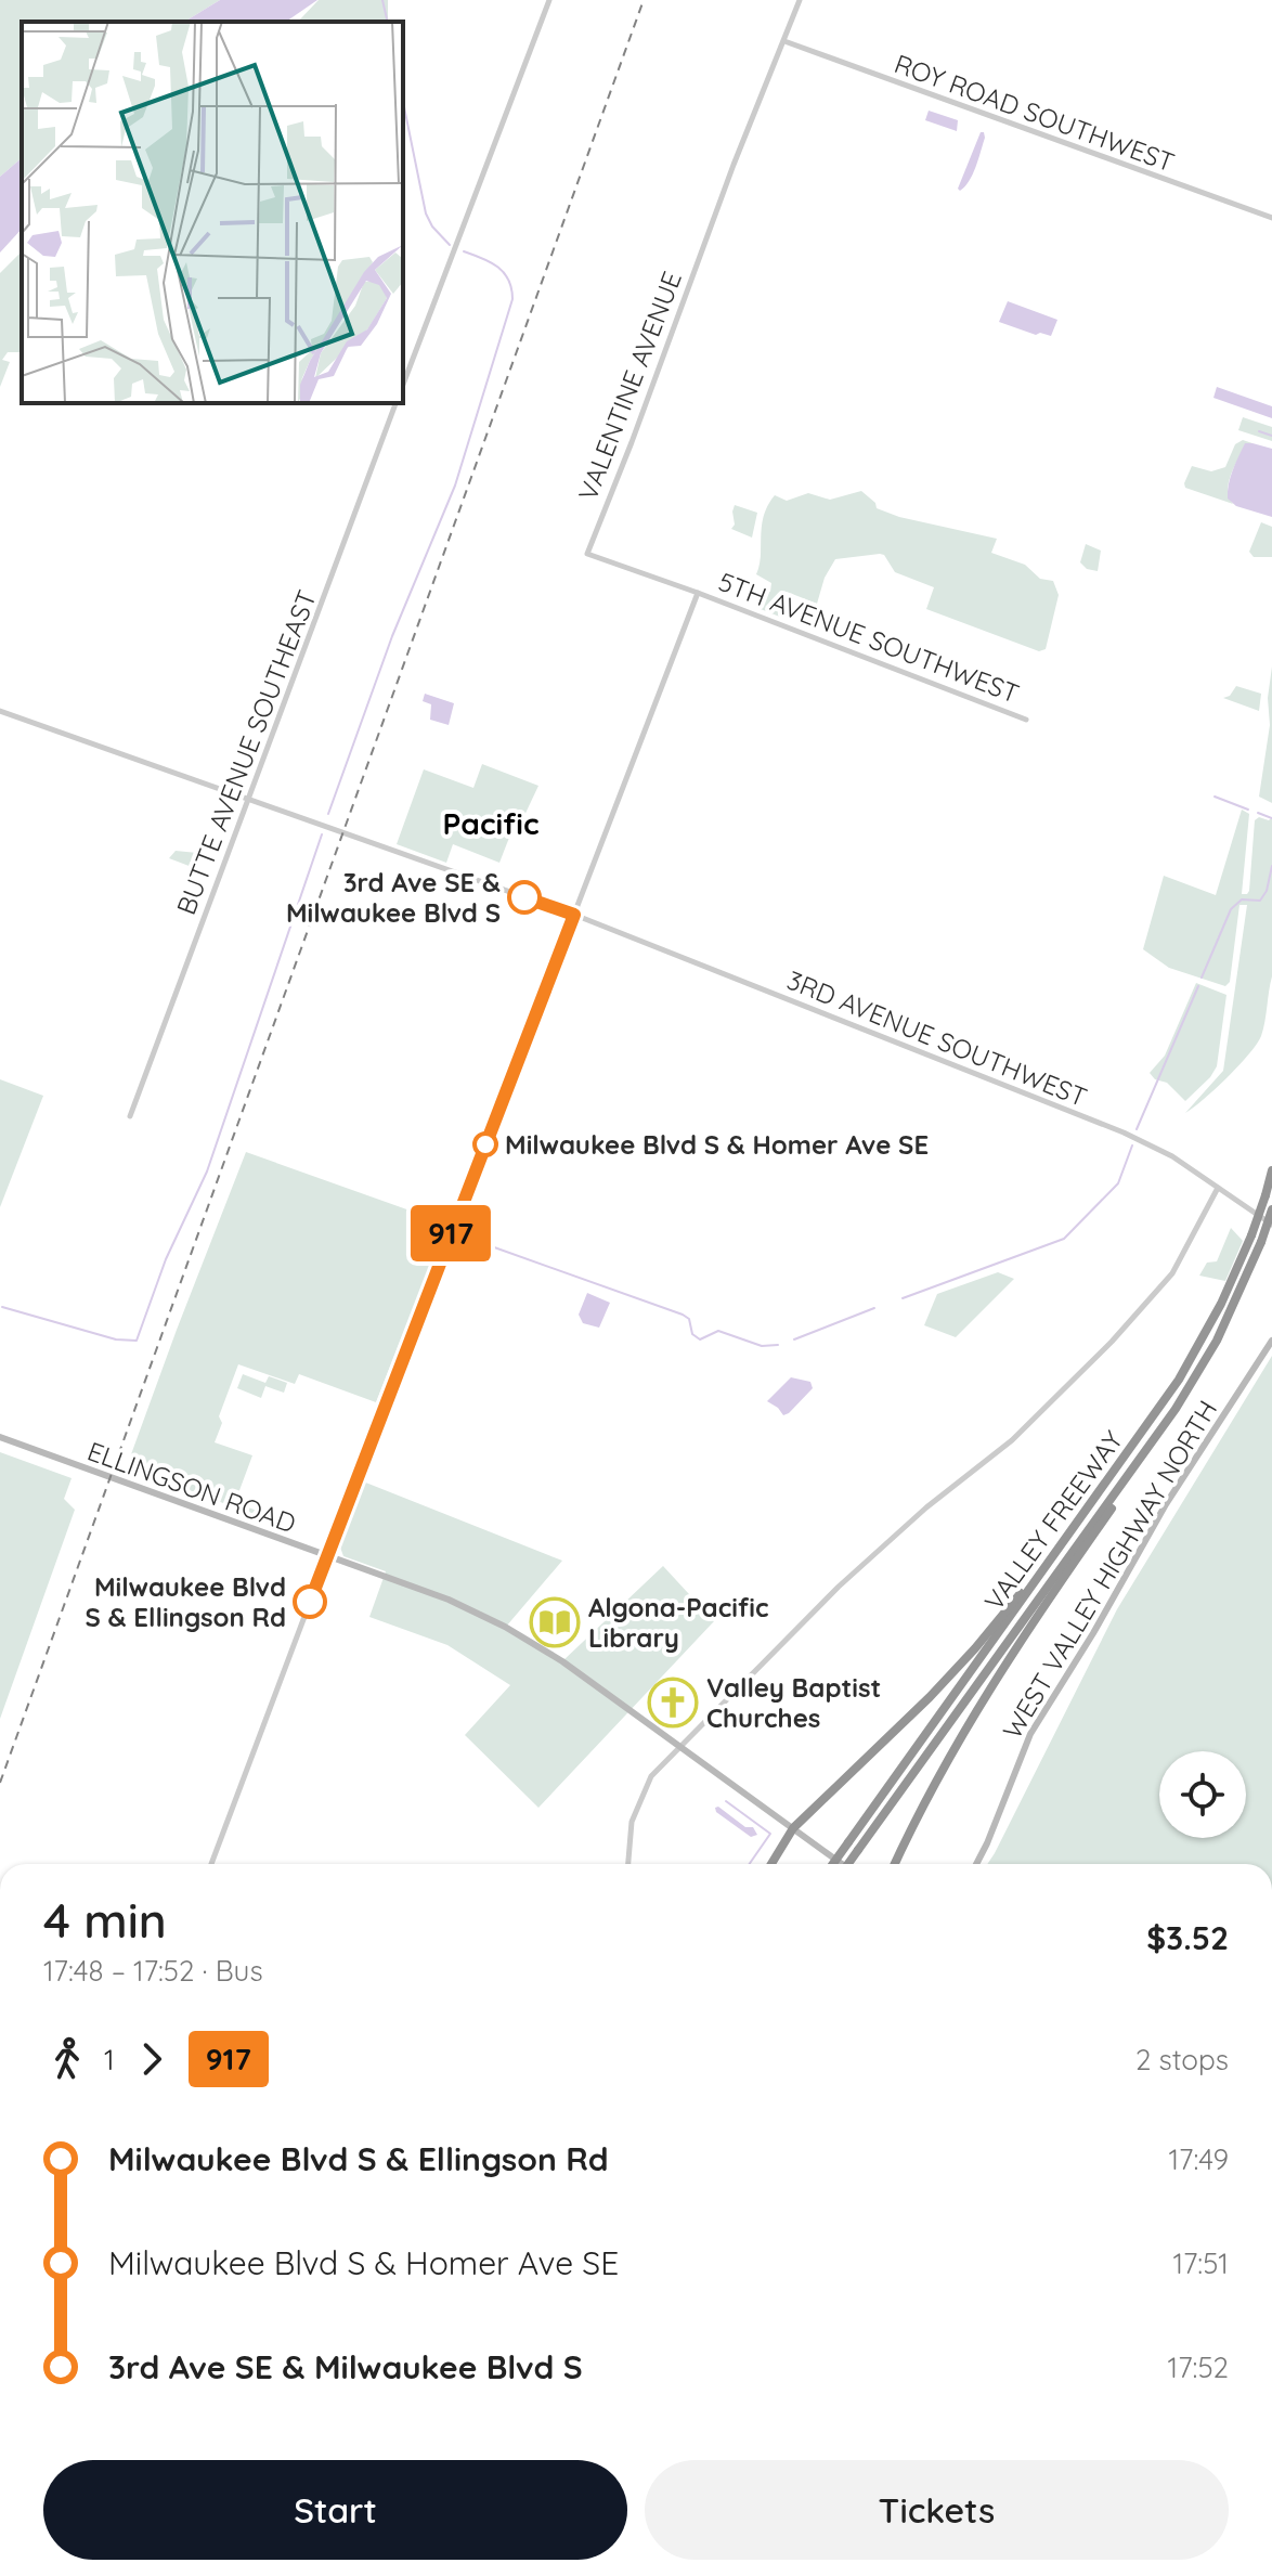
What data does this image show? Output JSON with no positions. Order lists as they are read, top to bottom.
{
  "streets": {
    "highway": ["VALLEY FREEWAY"],
    "main road": ["ELLINGSON ROAD", "WEST VALLEY HIGHWAY NORTH"],
    "street": [
      "ROY ROAD SOUTHWEST",
      "VALENTINE AVENUE",
      "5TH AVENUE SOUTHWEST",
      "BUTTE AVENUE SOUTHEAST",
      "3RD AVENUE SOUTHWEST"
    ]
  },
  "crossings": [
    ["ROY ROAD SOUTHWEST", "VALENTINE AVENUE"],
    ["VALENTINE AVENUE", "5TH AVENUE SOUTHWEST"],
    ["BUTTE AVENUE SOUTHEAST", "3RD AVENUE SOUTHWEST"]
  ],
  "districts": ["Pacific"],
  "places": {
    "other": ["3rd Ave SE & Milwaukee Blvd S", "Milwaukee Blvd S & Homer Ave SE", "Milwaukee Blvd S & Ellingson Rd"],
    "library": ["Algona-Pacific Library"],
    "church": ["Valley Baptist Churches"]
  },
  "lines": ["bus line 917"],
  "page": {
    "on_map": "917",
    "heading": ["4 min", "17:48 – 17:52 · Bus", "$3.52"],
    "legs": ["1", "917", "2 stops"],
    "list": [
      {
        "name": "Milwaukee Blvd S & Ellingson Rd",
        "value": "17:49"
      },
      {
        "name": "Milwaukee Blvd S & Homer Ave SE",
        "value": "17:51"
      },
      {
        "name": "3rd Ave SE & Milwaukee Blvd S",
        "value": "17:52"
      }
    ],
    "buttons": ["Start", "Tickets"]
  }
}
